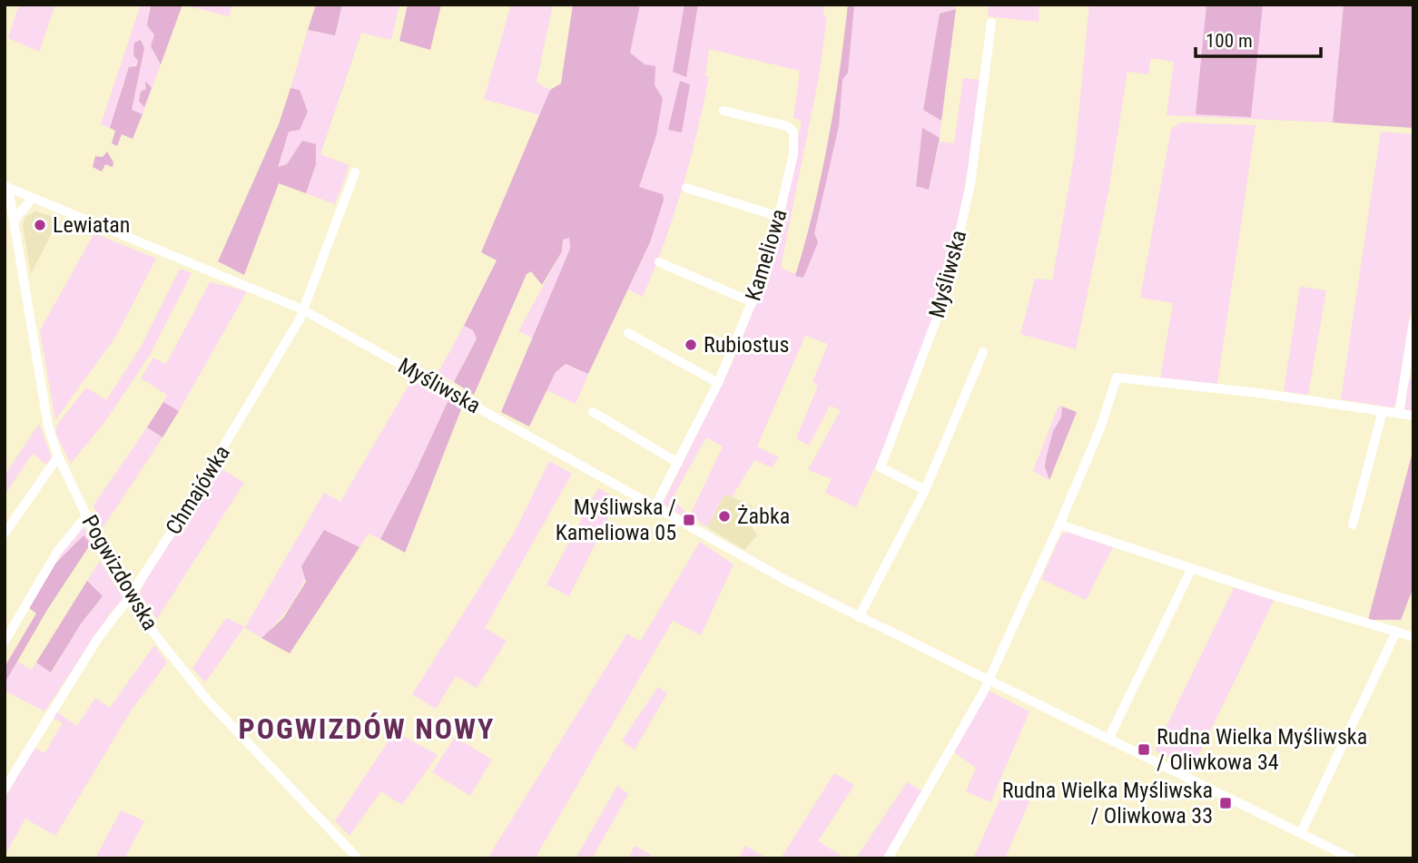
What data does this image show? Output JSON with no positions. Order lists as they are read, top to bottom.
{
  "streets": {
    "street": [
      "Kameliowa",
      "Myśliwska",
      "Chmajówka",
      "Pogwizdowska"
    ]
  },
  "crossings": [
    ["Kameliowa", "Myśliwska"],
    ["Myśliwska", "Chmajówka"],
    ["Myśliwska", "Pogwizdowska"],
    ["Chmajówka", "Pogwizdowska"]
  ],
  "districts": ["POGWIZDÓW NOWY"],
  "places": {
    "other": ["Lewiatan", "Rubiostus", "Żabka"],
    "transit": ["Myśliwska / Kameliowa 05", "Rudna Wielka Myśliwska / Oliwkowa 34", "Rudna Wielka Myśliwska / Oliwkowa 33"]
  },
  "scale_bar": "100 m"
}
